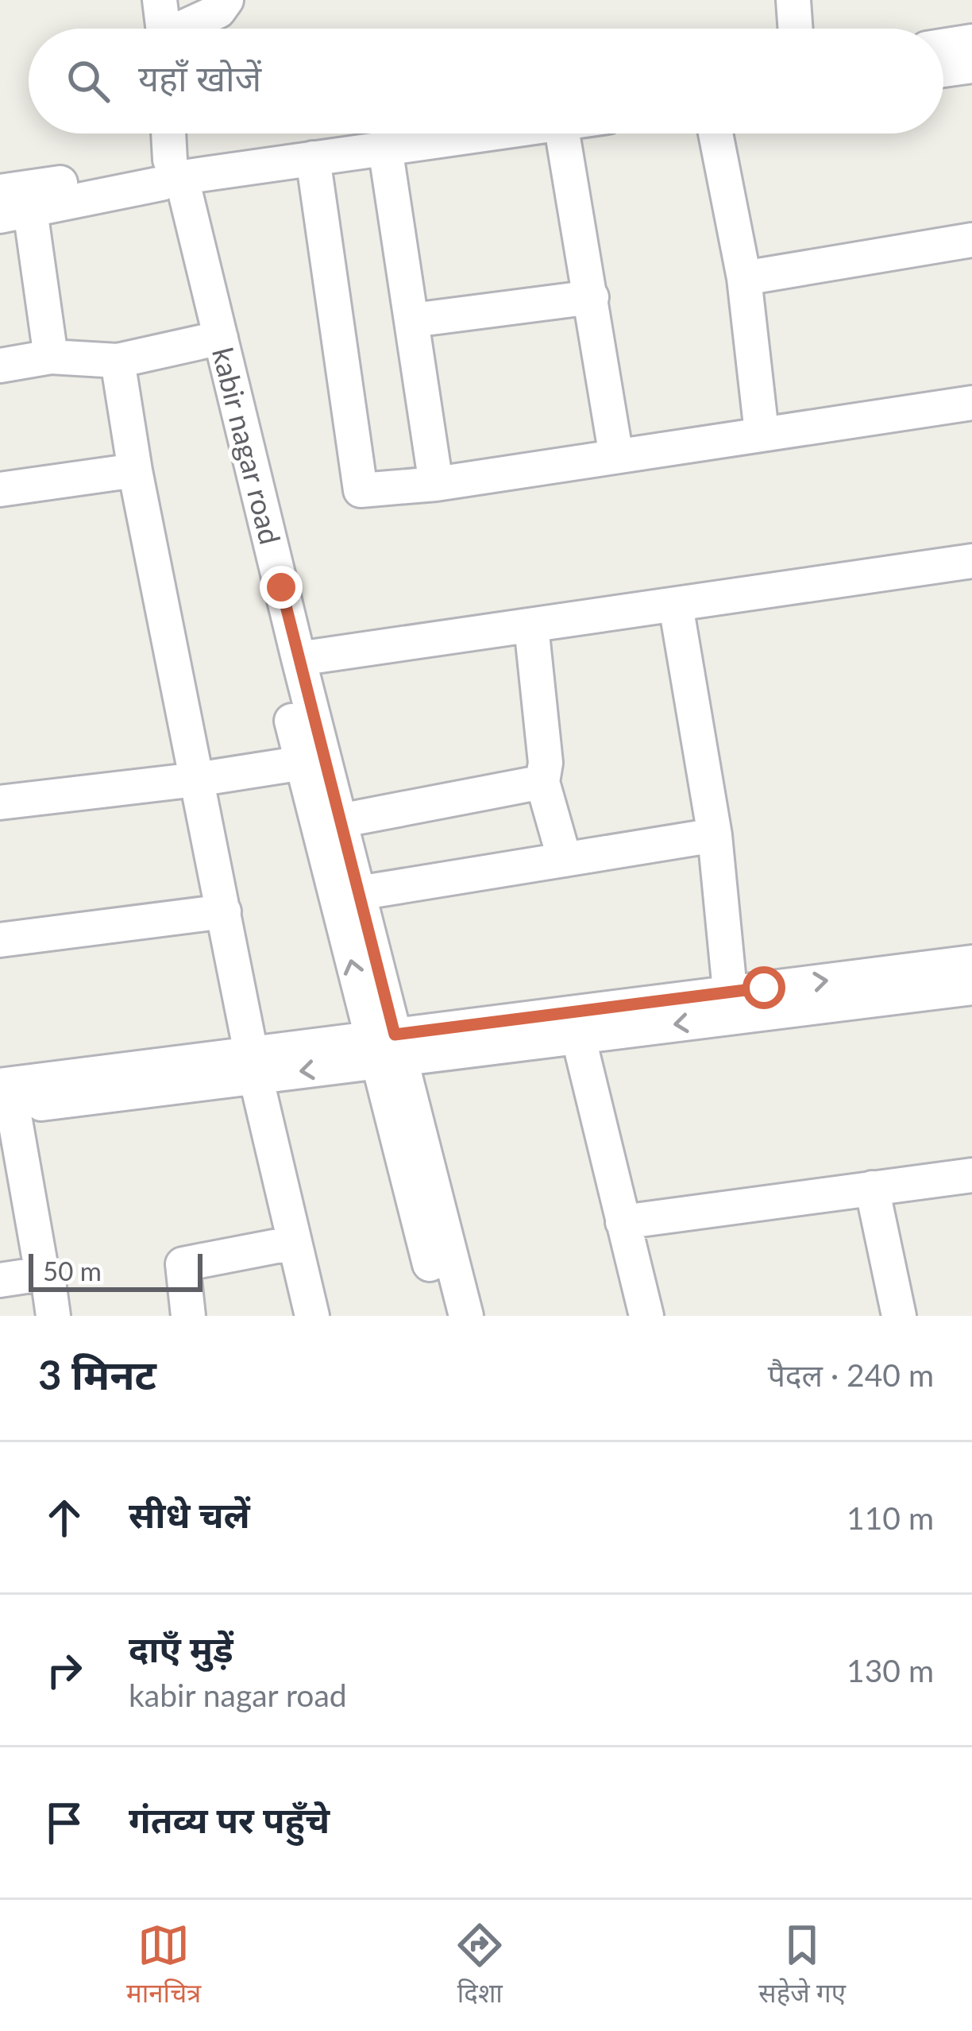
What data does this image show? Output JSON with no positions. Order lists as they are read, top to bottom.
{
  "streets": {
    "street": ["kabir nagar road"]
  },
  "scale_bar": "50 m",
  "page": {
    "search": "यहाँ खोजें",
    "scale": "50 m",
    "heading": ["3 मिनट", "पैदल · 240 m"],
    "list": [
      ["सीधे चलें", "110 m"],
      ["दाएँ मुड़ें", "kabir nagar road", "130 m"],
      "गंतव्य पर पहुँचे"
    ],
    "nav": ["मानचित्र", "दिशा", "सहेजे गए"]
  }
}
